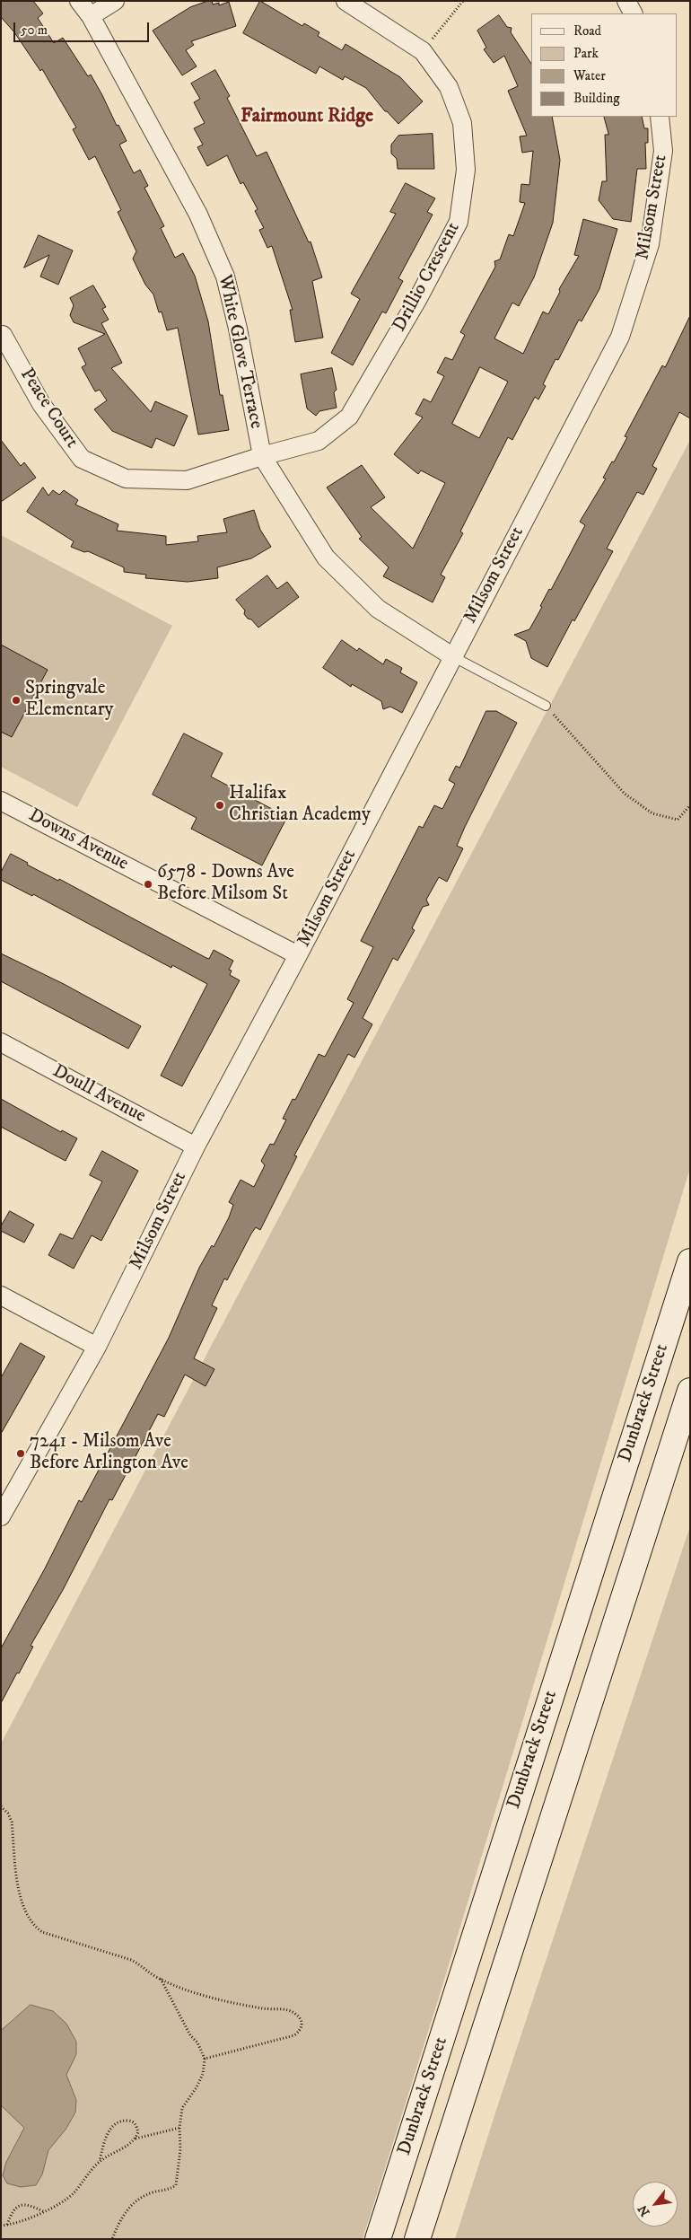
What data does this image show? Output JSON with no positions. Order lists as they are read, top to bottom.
{
  "streets": {
    "main road": ["Dunbrack Street"],
    "street": [
      "Milsom Street",
      "Drillio Crescent",
      "White Glove Terrace",
      "Peace Court",
      "Downs Avenue",
      "Doull Avenue"
    ]
  },
  "crossings": [
    ["Milsom Street", "White Glove Terrace"],
    ["Milsom Street", "Downs Avenue"],
    ["Milsom Street", "Doull Avenue"],
    ["Drillio Crescent", "White Glove Terrace"],
    ["Drillio Crescent", "Peace Court"],
    ["White Glove Terrace", "Peace Court"]
  ],
  "districts": ["Fairmount Ridge"],
  "places": [
    "Springvale Elementary",
    "Halifax Christian Academy",
    "6578 - Downs Ave Before Milsom St",
    "7241 - Milsom Ave Before Arlington Ave"
  ],
  "legend": [
    "Road",
    "Park",
    "Water",
    "Building"
  ],
  "scale_bar": "50 m",
  "north": "bottom left"
}
